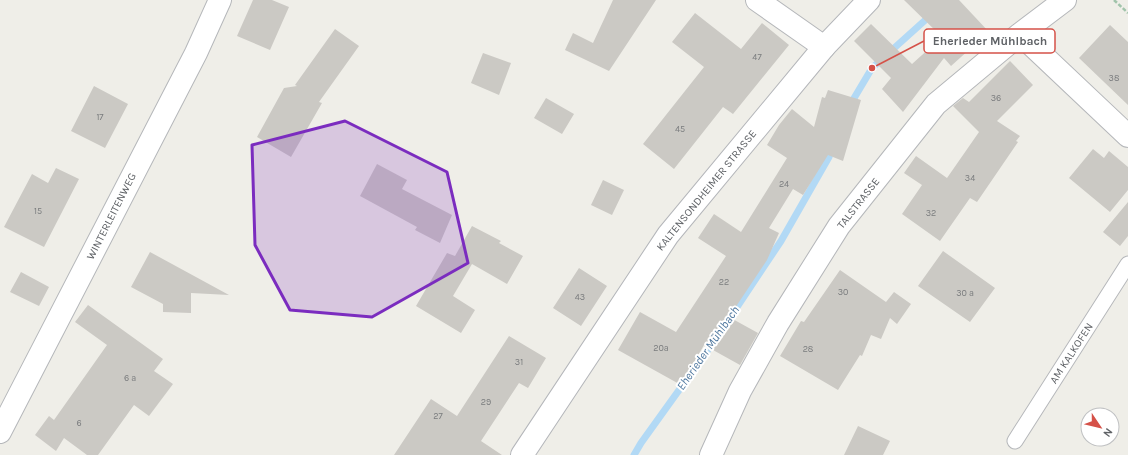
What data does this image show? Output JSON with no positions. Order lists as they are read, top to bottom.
{
  "streets": {
    "street": ["KALTENSONDHEIMER STRASSE", "TALSTRASSE", "WINTERLEITENWEG"],
    "lane": ["AM KALKOFEN"]
  },
  "water": ["Eherieder Mühlbach"],
  "places": ["Eherieder Mühlbach"],
  "house_numbers": [
    "47",
    "38",
    "36",
    "17",
    "45",
    "34",
    "24",
    "15",
    "32",
    "22",
    "30",
    "30 a",
    "43",
    "20a",
    "28",
    "31",
    "6 a",
    "29",
    "27",
    "6"
  ],
  "north": "bottom right"
}
